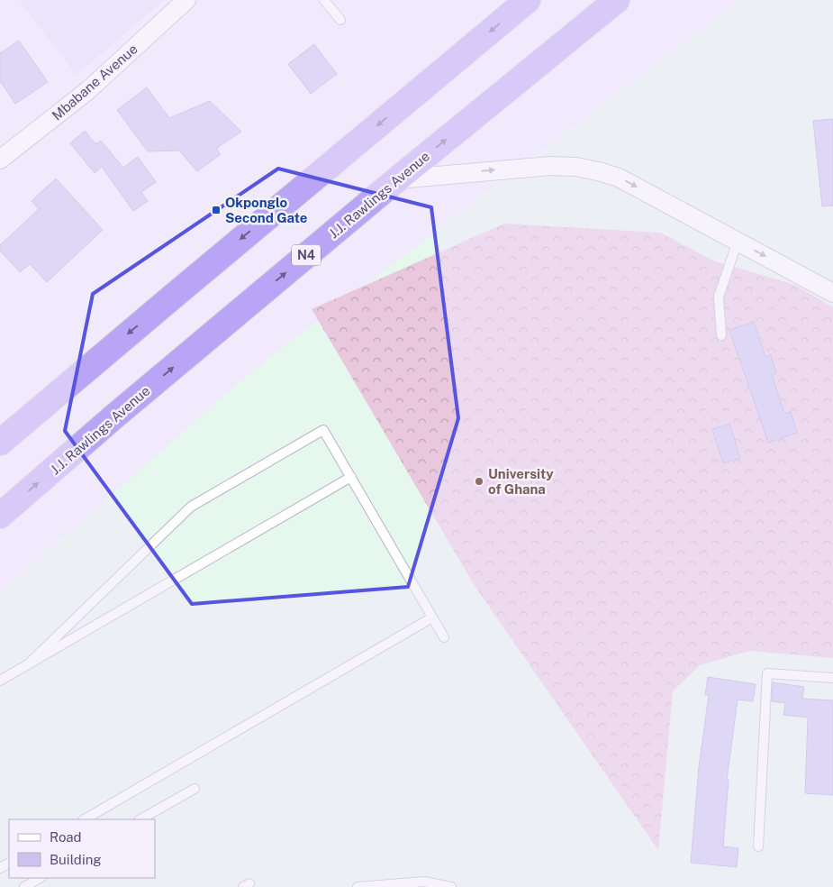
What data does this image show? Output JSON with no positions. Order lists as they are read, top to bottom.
{
  "streets": {
    "highway": ["J.J. Rawlings Avenue", "N4"],
    "street": ["Mbabane Avenue"]
  },
  "places": {
    "transit": ["Okponglo Second Gate"],
    "other": ["University of Ghana"]
  },
  "legend": ["Road", "Building"]
}
